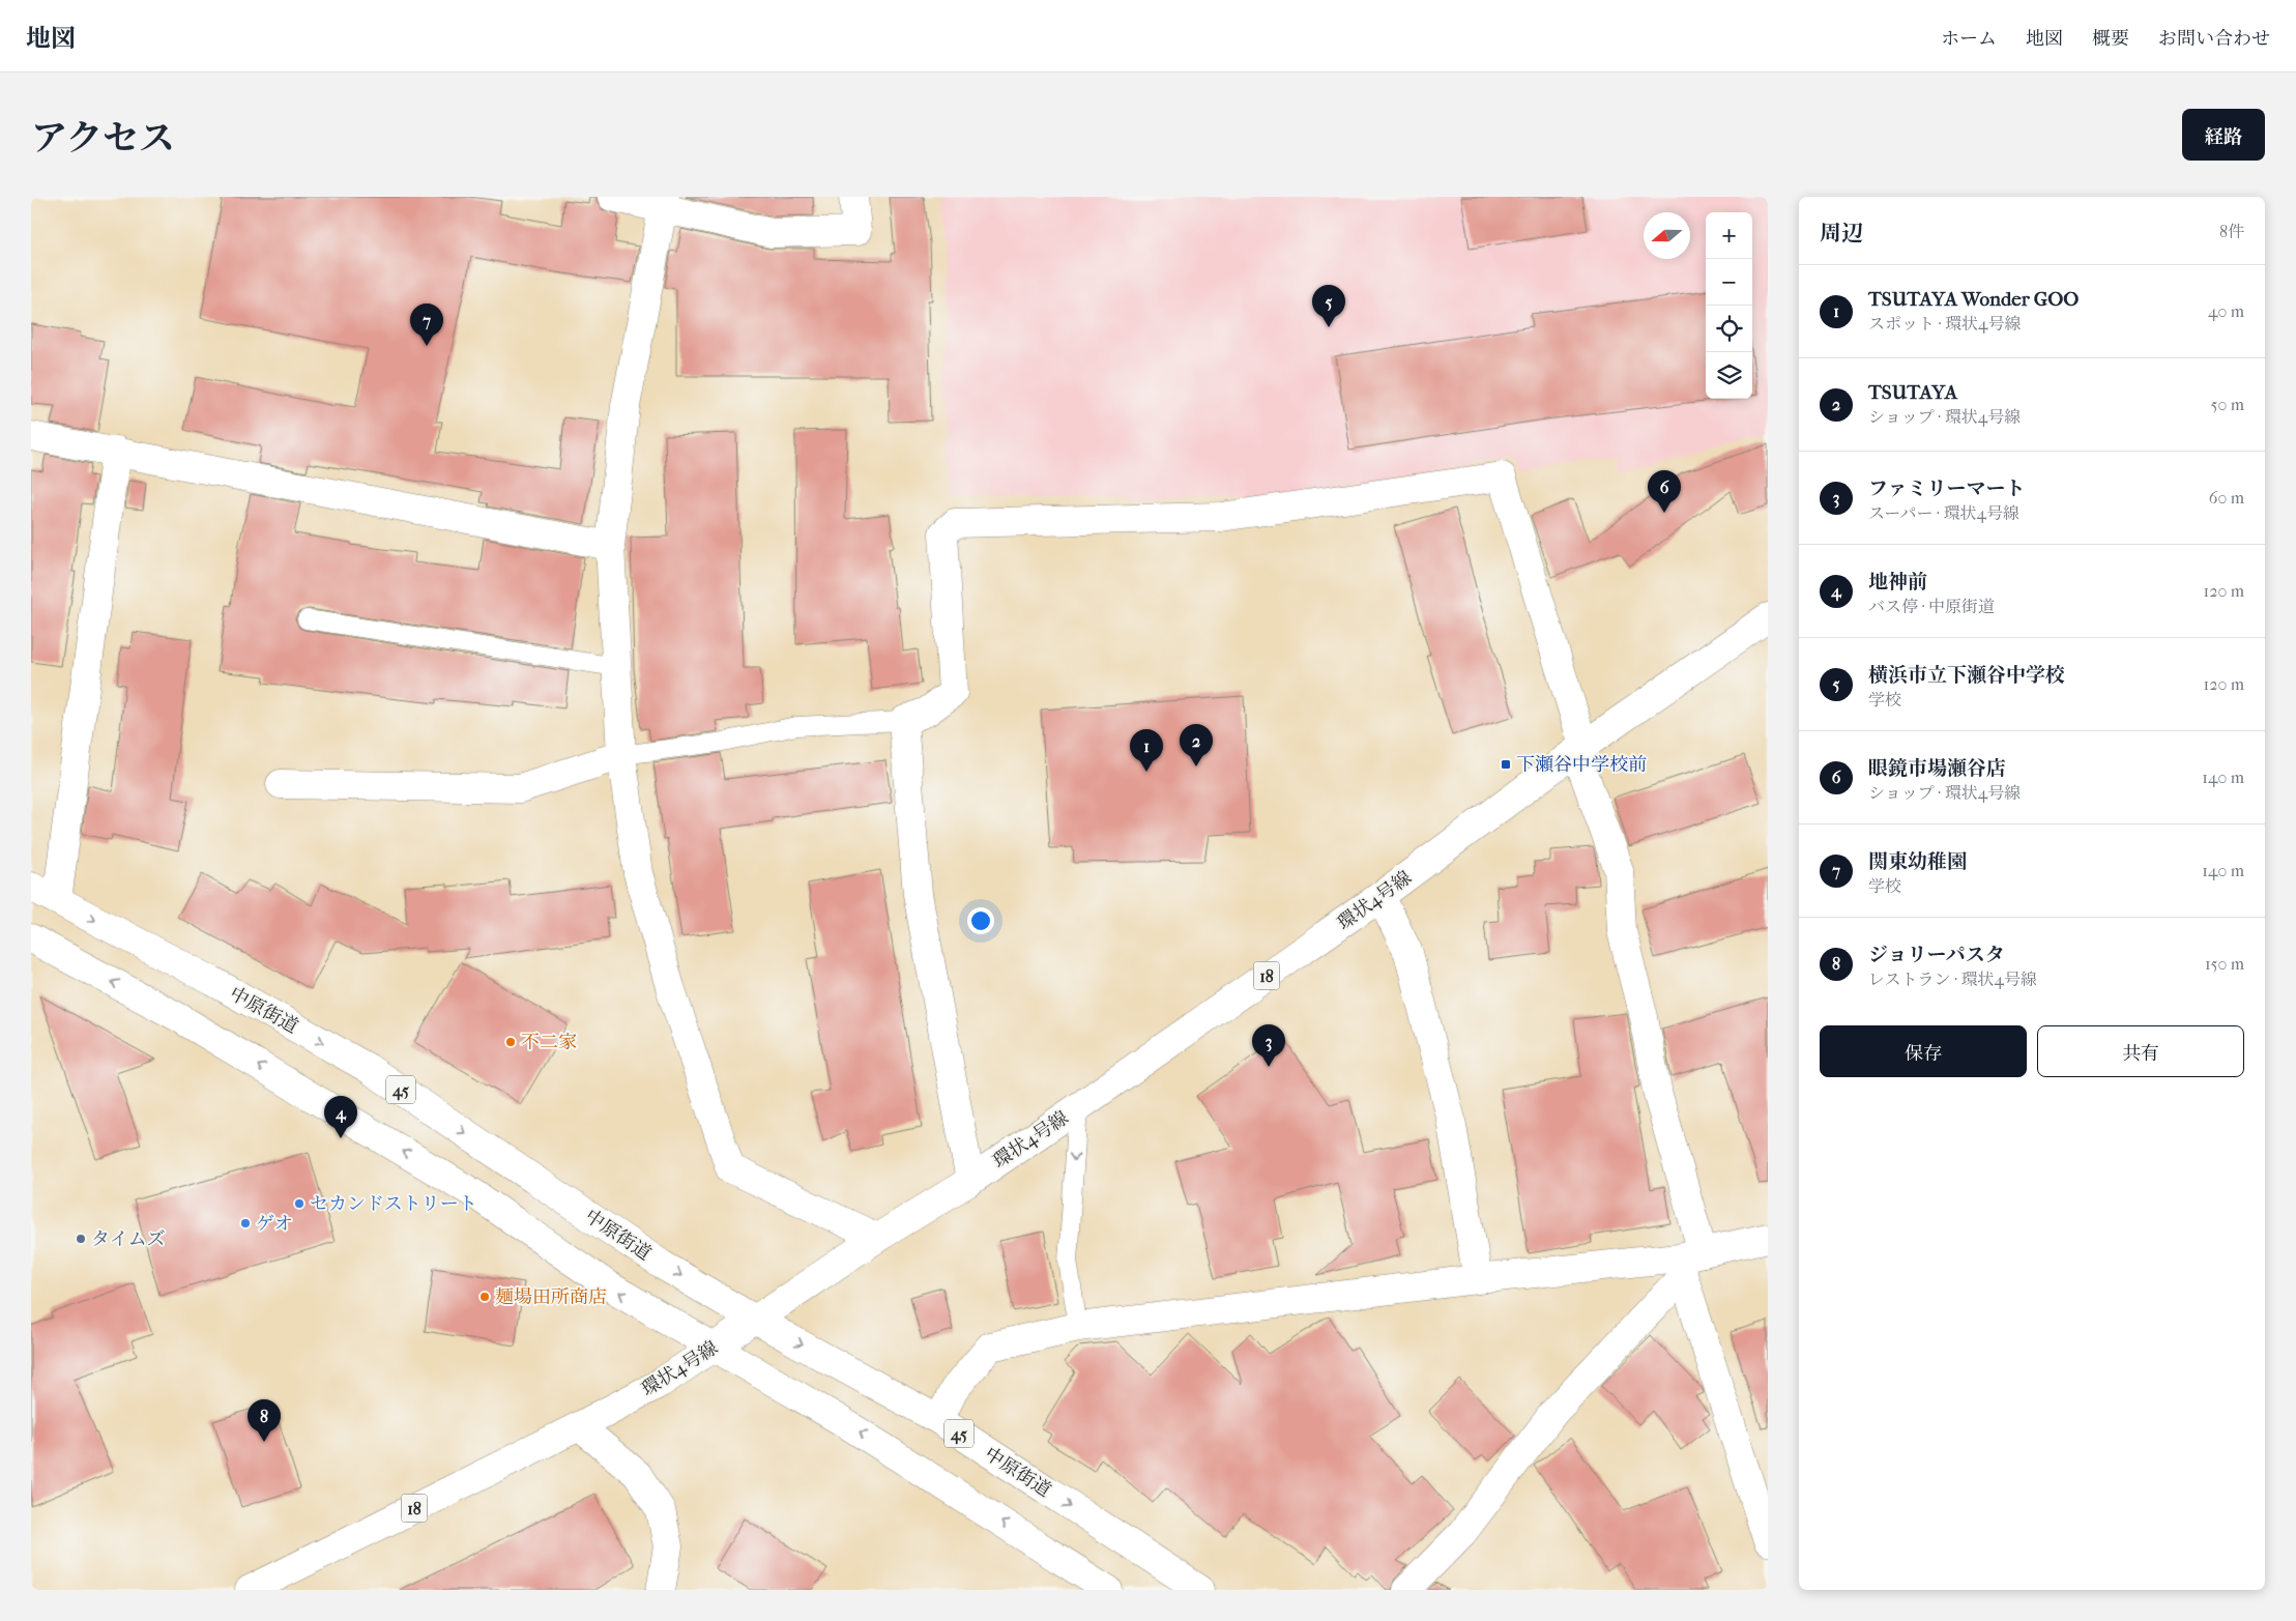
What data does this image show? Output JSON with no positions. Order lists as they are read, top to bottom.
{
  "streets": {
    "street": [
      "環状4号線",
      "18",
      "中原街道",
      "45"
    ]
  },
  "crossings": [
    ["環状4号線", "中原街道"]
  ],
  "places": {
    "transit": ["下瀬谷中学校前"],
    "other": [
      "不二家",
      "セカンドストリート",
      "ゲオ",
      "タイムズ",
      "麺場田所商店"
    ]
  },
  "north": "left",
  "page": {
    "header": "地図",
    "nav": [
      "ホーム",
      "地図",
      "概要",
      "お問い合わせ"
    ],
    "title": "アクセス",
    "buttons": [
      "経路",
      ["保存", "共有"]
    ],
    "heading": ["周辺", "8件"],
    "map_buttons": ["+", "−"],
    "list": [
      {
        "mark": "1",
        "name": "TSUTAYA Wonder GOO",
        "note": "スポット · 環状4号線",
        "value": "40 m"
      },
      {
        "mark": "2",
        "name": "TSUTAYA",
        "note": "ショップ · 環状4号線",
        "value": "50 m"
      },
      {
        "mark": "3",
        "name": "ファミリーマート",
        "note": "スーパー · 環状4号線",
        "value": "60 m"
      },
      {
        "mark": "4",
        "name": "地神前",
        "note": "バス停 · 中原街道",
        "value": "120 m"
      },
      {
        "mark": "5",
        "name": "横浜市立下瀬谷中学校",
        "note": "学校",
        "value": "120 m"
      },
      {
        "mark": "6",
        "name": "眼鏡市場瀬谷店",
        "note": "ショップ · 環状4号線",
        "value": "140 m"
      },
      {
        "mark": "7",
        "name": "関東幼稚園",
        "note": "学校",
        "value": "140 m"
      },
      {
        "mark": "8",
        "name": "ジョリーパスタ",
        "note": "レストラン · 環状4号線",
        "value": "150 m"
      }
    ],
    "pins": [
      "5",
      "7",
      "6",
      "2",
      "1",
      "3",
      "4",
      "8"
    ]
  }
}
